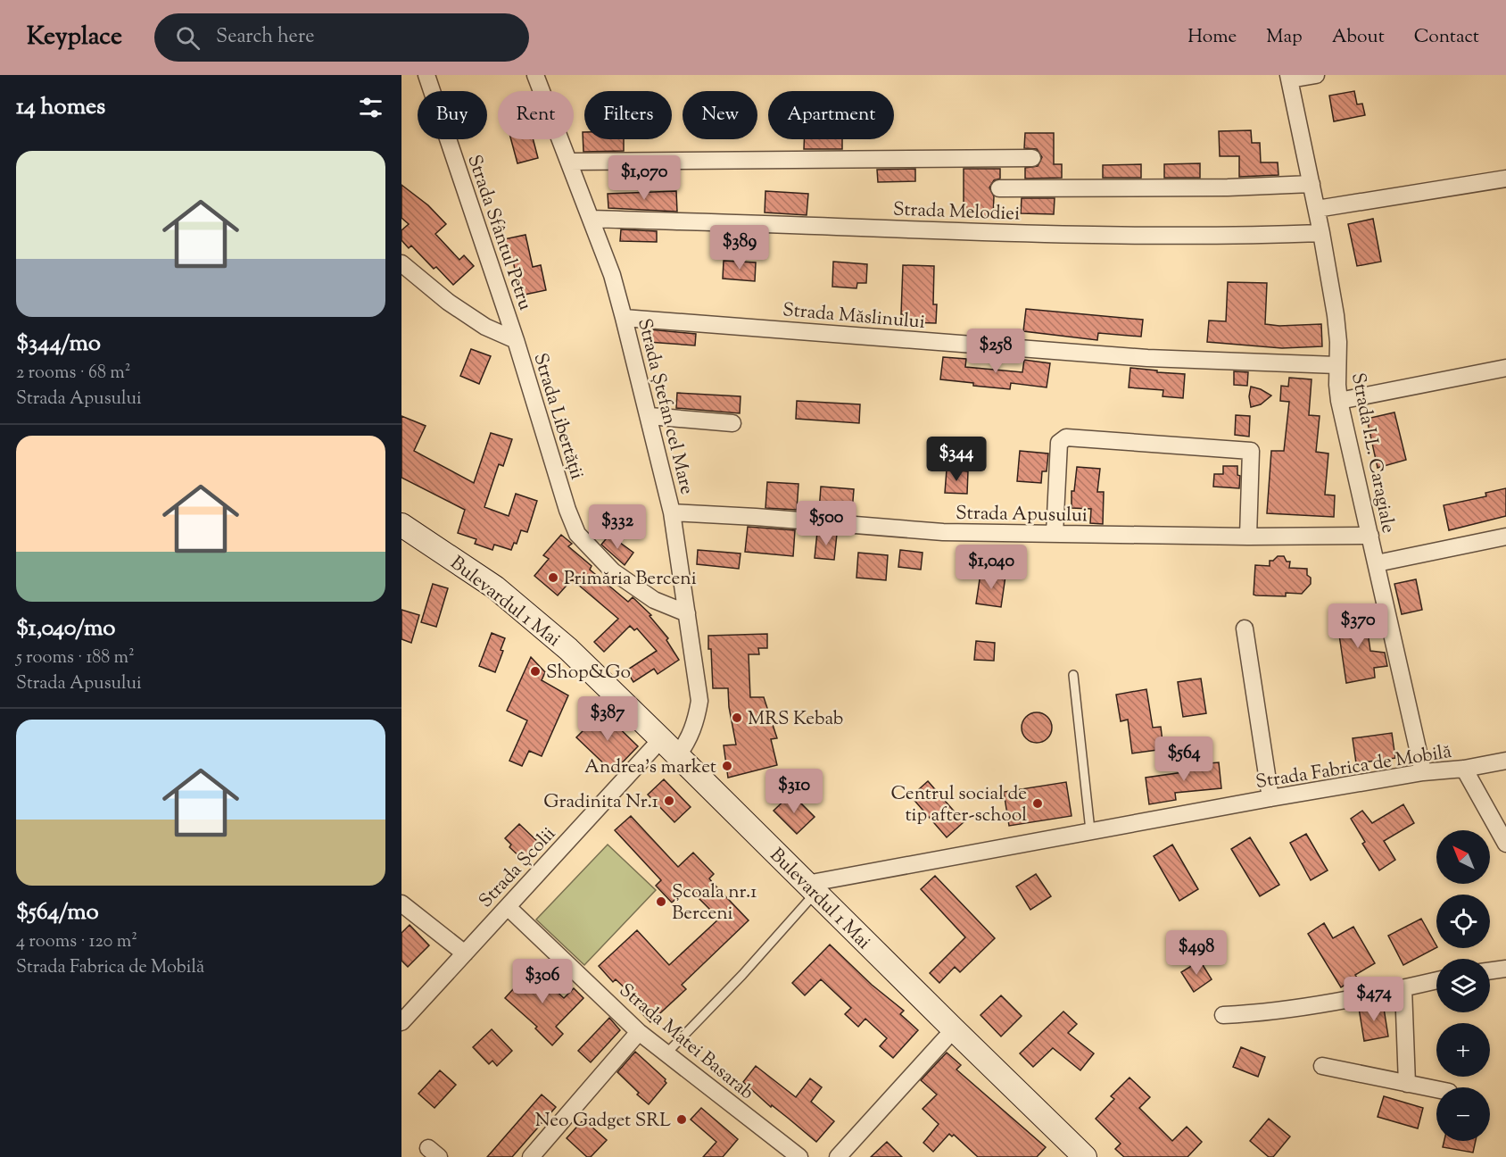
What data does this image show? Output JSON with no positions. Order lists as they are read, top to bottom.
{
  "streets": {
    "main road": ["Bulevardul 1 Mai"],
    "street": [
      "Strada Melodiei",
      "Strada Sfântul Petru",
      "Strada Măslinului",
      "Strada Ștefan cel Mare",
      "Strada Libertății",
      "Strada I.L. Caragiale",
      "Strada Apusului",
      "Strada Fabrica de Mobilă",
      "Strada Școlii",
      "Strada Matei Basarab"
    ]
  },
  "crossings": [
    ["Strada Melodiei", "Strada Ștefan cel Mare"],
    ["Strada Melodiei", "Strada I.L. Caragiale"],
    ["Strada Sfântul Petru", "Strada Libertății"],
    ["Strada Măslinului", "Strada Ștefan cel Mare"],
    ["Strada Măslinului", "Strada I.L. Caragiale"],
    ["Strada Ștefan cel Mare", "Strada Libertății"],
    ["Strada Ștefan cel Mare", "Strada Apusului"],
    ["Strada Ștefan cel Mare", "Bulevardul 1 Mai"],
    ["Strada I.L. Caragiale", "Strada Apusului"],
    ["Strada I.L. Caragiale", "Strada Fabrica de Mobilă"],
    ["Bulevardul 1 Mai", "Strada Fabrica de Mobilă"],
    ["Bulevardul 1 Mai", "Strada Școlii"],
    ["Strada Școlii", "Strada Matei Basarab"]
  ],
  "places": [
    "Primăria Berceni",
    "Shop&Go",
    "MRS Kebab",
    "Andrea's market",
    "Gradinita Nr.1",
    "Centrul social de tip after-school",
    "Școala nr.1 Berceni",
    "Neo Gadget SRL"
  ],
  "north": "top left",
  "page": {
    "header": "Keyplace",
    "search": "Search here",
    "nav": [
      "Home",
      "Map",
      "About",
      "Contact"
    ],
    "heading": "14 homes",
    "chip": [
      "Buy",
      "Rent",
      "Filters",
      "New",
      "Apartment"
    ],
    "list": [
      {
        "name": "$344/mo",
        "note": "2 rooms · 68 m² · Strada Apusului"
      },
      {
        "name": "$1,040/mo",
        "note": "5 rooms · 188 m² · Strada Apusului"
      },
      {
        "name": "$564/mo",
        "note": "4 rooms · 120 m² · Strada Fabrica de Mobilă"
      }
    ],
    "price": [
      "$1,070",
      "$389",
      "$258",
      "$344",
      "$500",
      "$332",
      "$1,040",
      "$370",
      "$387",
      "$564",
      "$310",
      "$498",
      "$306",
      "$474"
    ],
    "map_buttons": ["+", "−"]
  }
}
